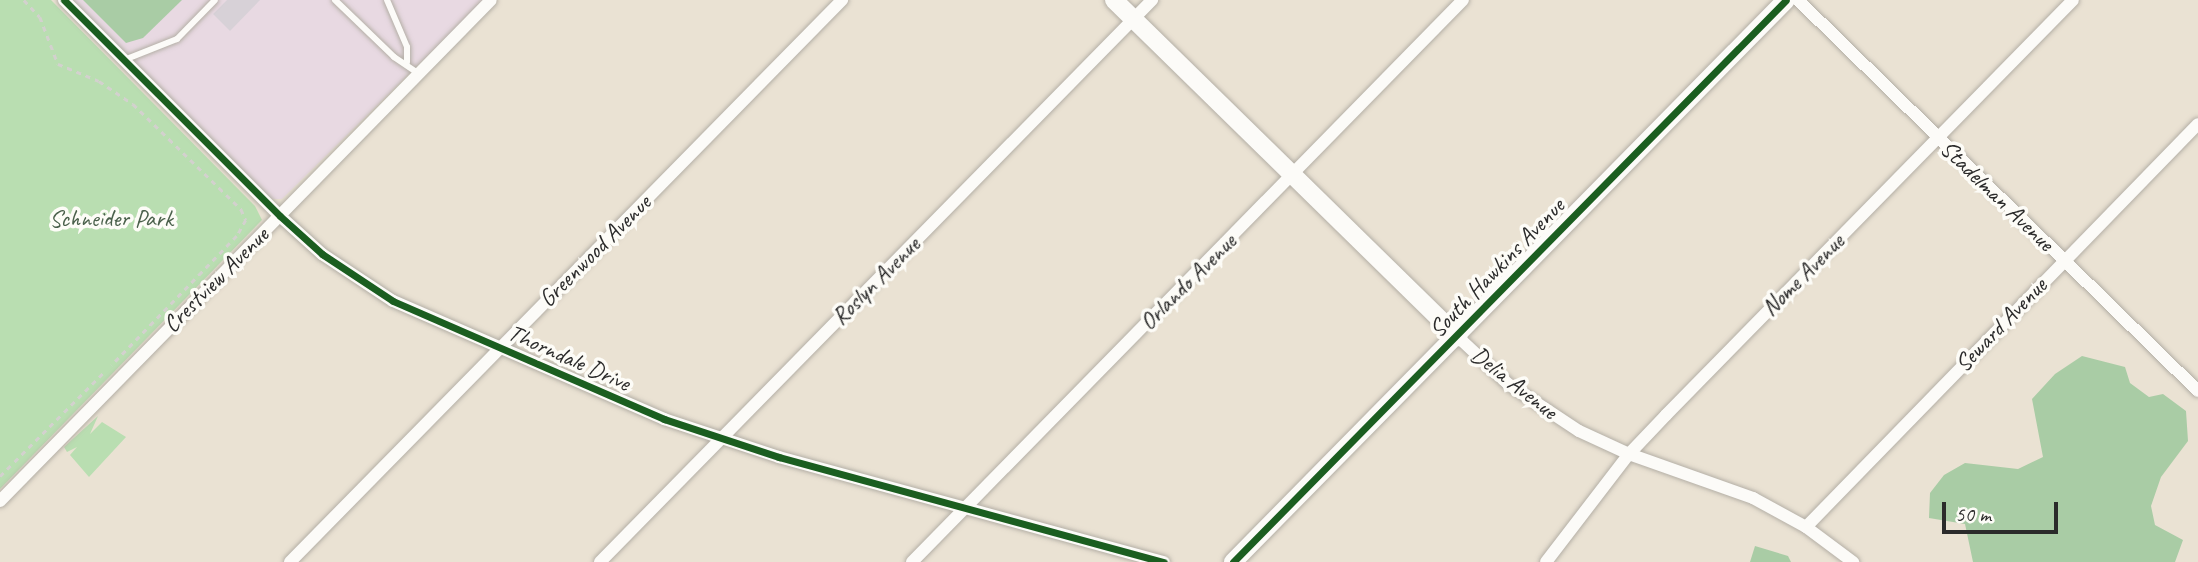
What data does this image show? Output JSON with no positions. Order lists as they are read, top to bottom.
{
  "streets": {
    "main road": ["South Hawkins Avenue", "Delia Avenue"],
    "street": [
      "Stadelman Avenue",
      "Greenwood Avenue",
      "Nome Avenue",
      "Crestview Avenue",
      "Roslyn Avenue",
      "Orlando Avenue",
      "Seward Avenue",
      "Thorndale Drive"
    ]
  },
  "crossings": [
    ["Stadelman Avenue", "Nome Avenue"],
    ["Stadelman Avenue", "Seward Avenue"],
    ["Greenwood Avenue", "Thorndale Drive"],
    ["South Hawkins Avenue", "Delia Avenue"],
    ["Nome Avenue", "Delia Avenue"],
    ["Crestview Avenue", "Thorndale Drive"],
    ["Roslyn Avenue", "Thorndale Drive"],
    ["Roslyn Avenue", "Delia Avenue"],
    ["Orlando Avenue", "Thorndale Drive"],
    ["Orlando Avenue", "Delia Avenue"],
    ["Seward Avenue", "Delia Avenue"]
  ],
  "parks": ["Schneider Park"],
  "scale_bar": "50 m"
}
